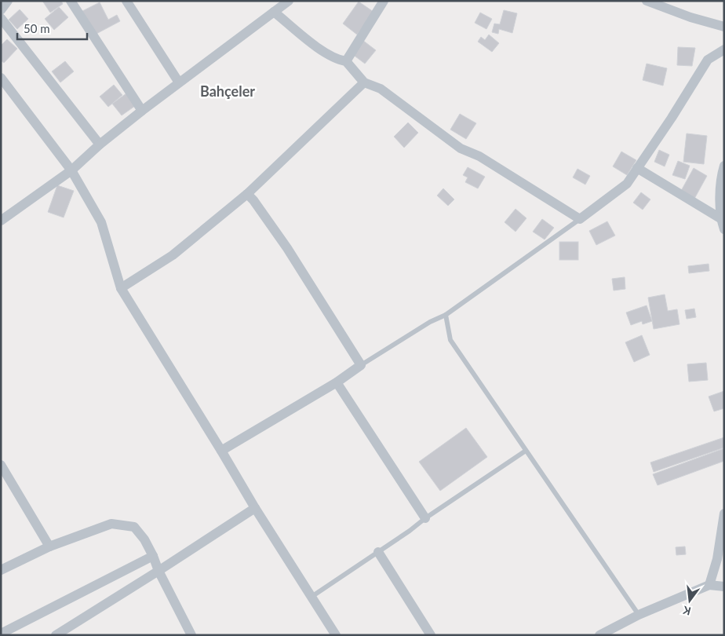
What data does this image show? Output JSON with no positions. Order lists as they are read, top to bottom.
{
  "districts": ["Bahçeler"],
  "scale_bar": "50 m",
  "north": "bottom"
}
